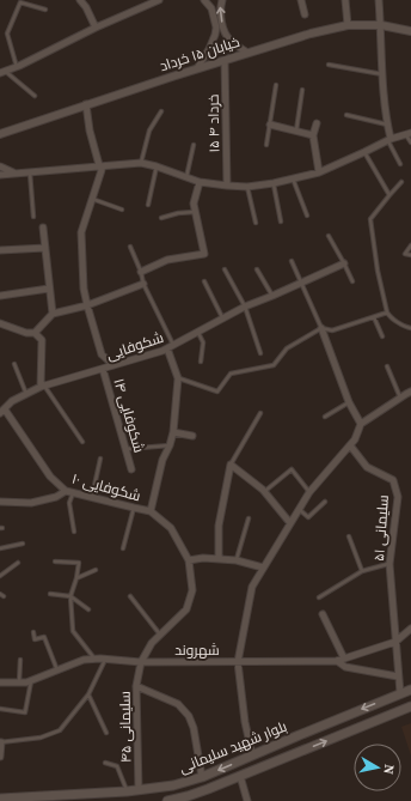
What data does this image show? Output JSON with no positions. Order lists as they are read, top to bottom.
{
  "streets": {
    "main road": ["بلوار شهید سلیمانی"],
    "street": [
      "خیابان ۱۵ خرداد",
      "۱۵ خرداد ۴",
      "شکوفایی",
      "شکوفایی ۱۴",
      "شکوفایی ۱۰",
      "سلیمانی ۵۱",
      "شهروند",
      "سلیمانی ۴۵"
    ]
  },
  "crossings": [
    ["خیابان ۱۵ خرداد", "۱۵ خرداد ۴"],
    ["شکوفایی", "شکوفایی ۱۴"],
    ["شکوفایی", "شکوفایی ۱۰"],
    ["شکوفایی ۱۰", "سلیمانی ۴۵"],
    ["سلیمانی ۵۱", "شهروند"],
    ["سلیمانی ۵۱", "بلوار شهید سلیمانی"],
    ["شهروند", "سلیمانی ۴۵"],
    ["سلیمانی ۴۵", "بلوار شهید سلیمانی"]
  ],
  "north": "right"
}
